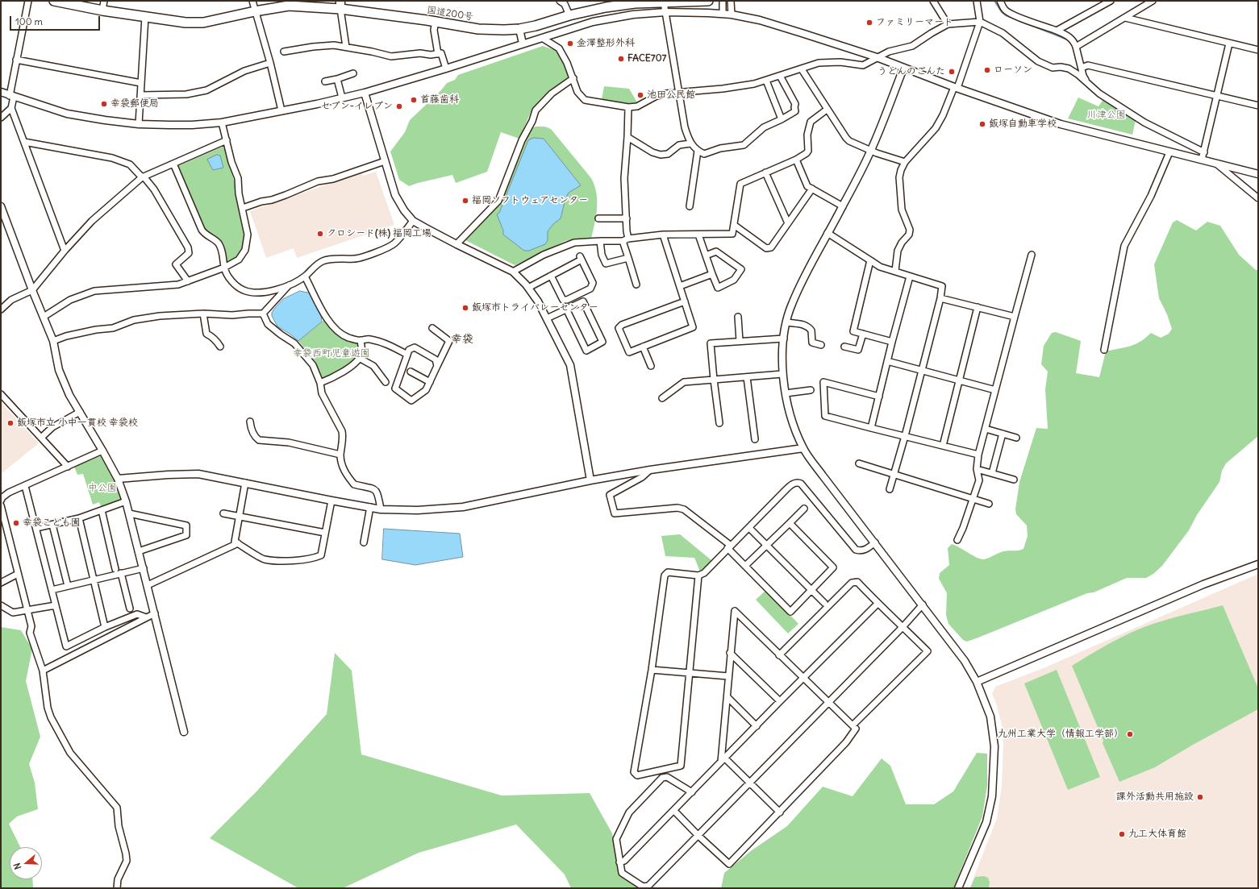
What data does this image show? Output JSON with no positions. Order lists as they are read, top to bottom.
{
  "streets": {
    "highway": ["国道200号"]
  },
  "districts": ["幸袋"],
  "parks": ["川津公園", "幸袋西町児童遊園", "中公園"],
  "places": [
    "ファミリーマート",
    "金澤整形外科",
    "FACE707",
    "ローソン",
    "うどんのごんた",
    "池田公民館",
    "首藤歯科",
    "幸袋郵便局",
    "セブン-イレブン",
    "飯塚自動車学校",
    "福岡ソフトウェアセンター",
    "クロシード(株) 福岡工場",
    "飯塚市トライバレーセンター",
    "飯塚市立 小中一貫校 幸袋校",
    "幸袋こども園",
    "九州工業大学（情報工学部）",
    "課外活動共用施設",
    "九工大体育館"
  ],
  "scale_bar": "100 m",
  "north": "left"
}
